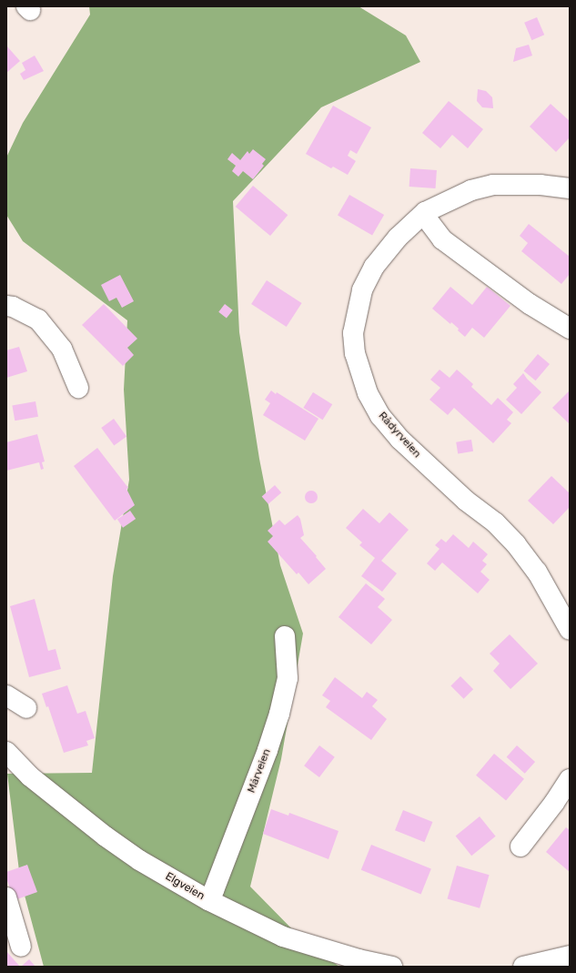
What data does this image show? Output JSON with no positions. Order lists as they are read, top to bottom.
{
  "streets": {
    "street": ["Rådyrveien", "Mårveien", "Elgveien"]
  },
  "crossings": [
    ["Mårveien", "Elgveien"]
  ]
}
